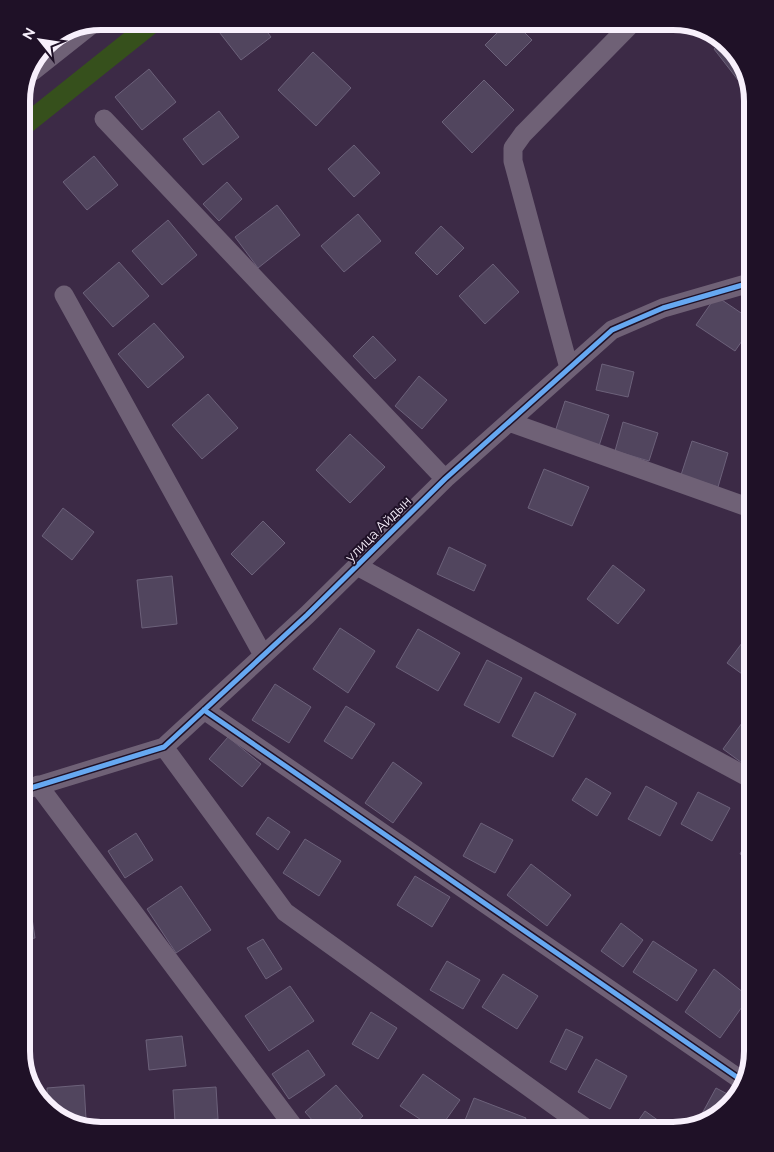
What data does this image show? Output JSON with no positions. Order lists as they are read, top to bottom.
{
  "streets": {
    "street": ["улица Айдын"]
  },
  "north": "top left"
}
